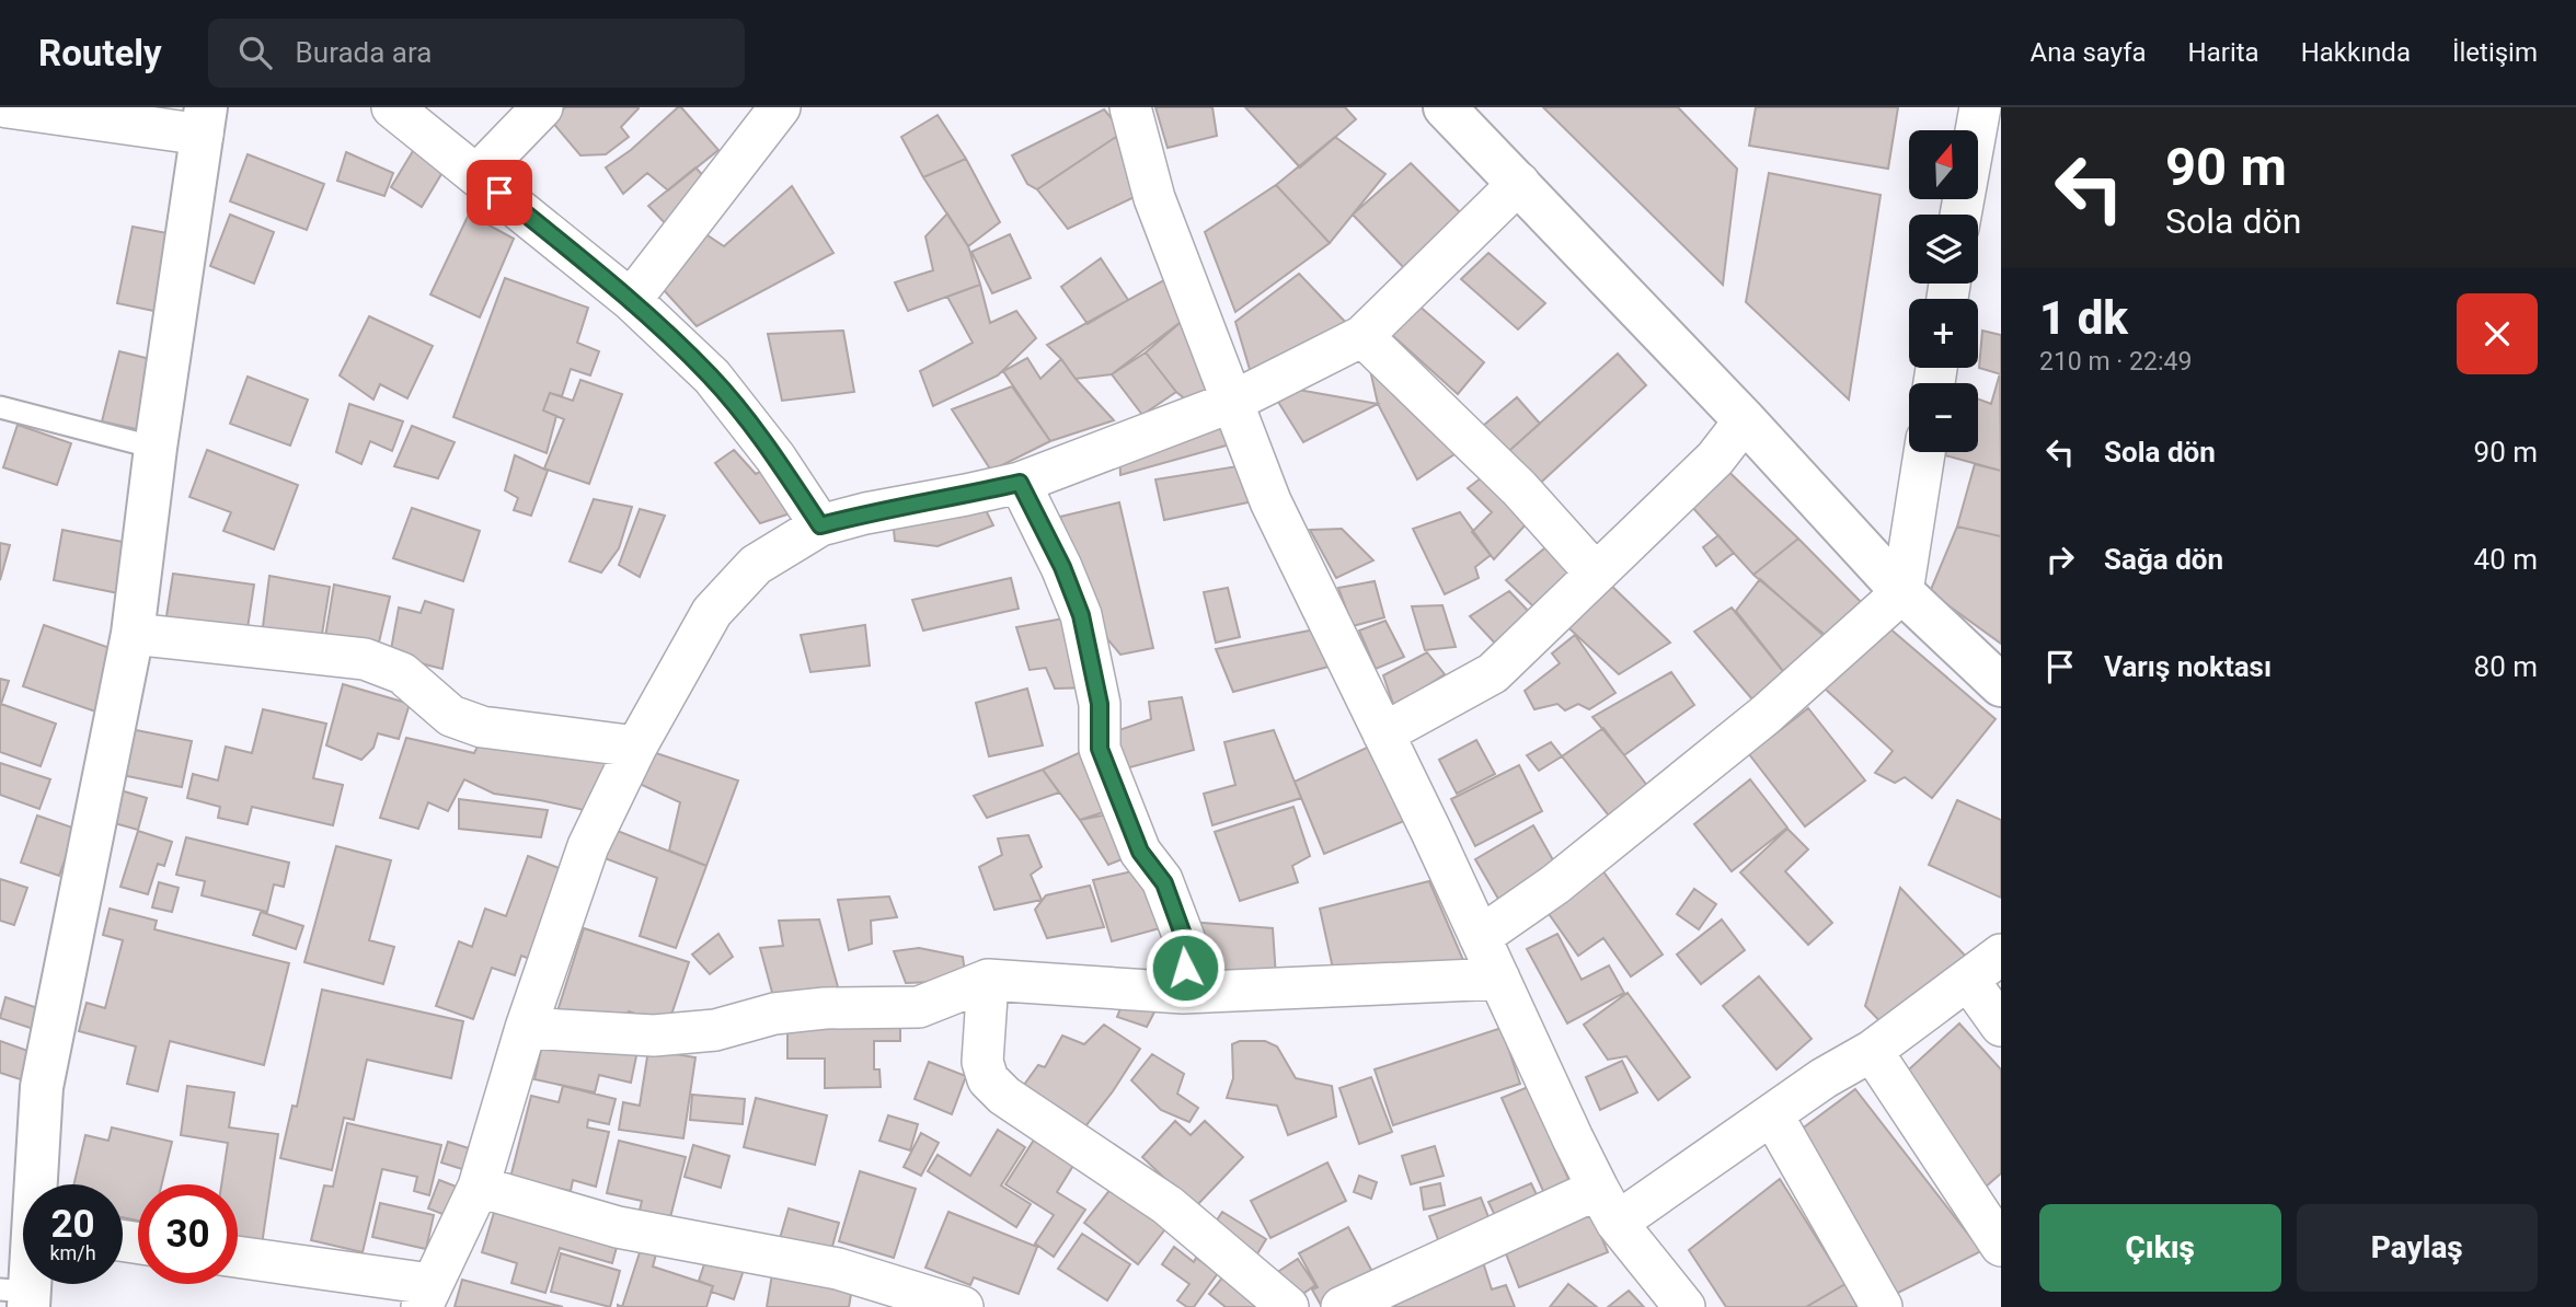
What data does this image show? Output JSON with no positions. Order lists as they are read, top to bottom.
{
  "north": "top",
  "page": {
    "header": "Routely",
    "search": "Burada ara",
    "nav": [
      "Ana sayfa",
      "Harita",
      "Hakkında",
      "İletişim"
    ],
    "turn": ["90 m", "Sola dön"],
    "map_buttons": ["+", "−"],
    "heading": ["1 dk", "210 m · 22:49"],
    "list": [
      {
        "name": "Sola dön",
        "value": "90 m"
      },
      {
        "name": "Sağa dön",
        "value": "40 m"
      },
      {
        "name": "Varış noktası",
        "value": "80 m"
      }
    ],
    "speed": "20 km/h",
    "limit": "30",
    "buttons": ["Çıkış", "Paylaş"]
  }
}
